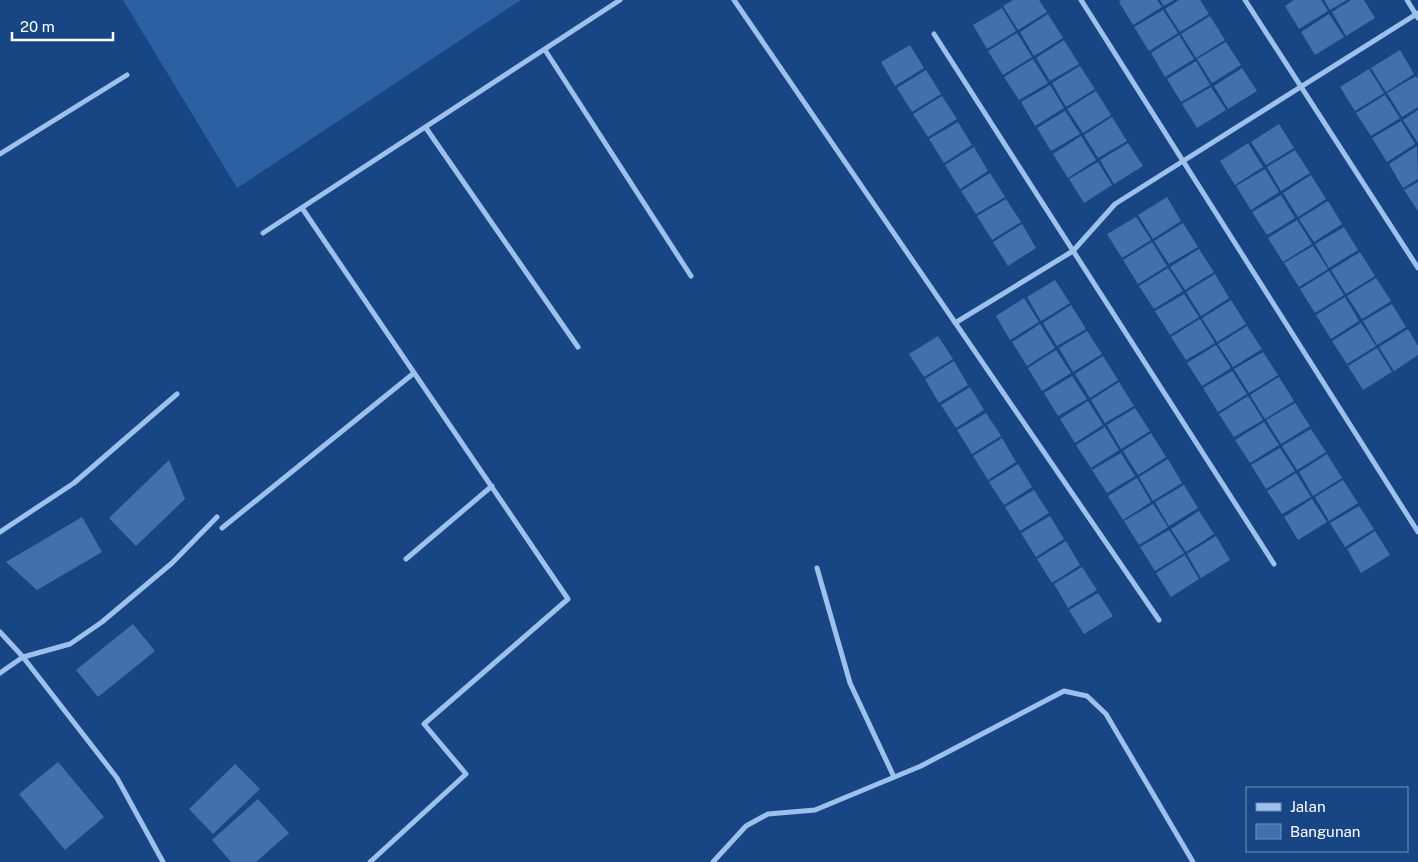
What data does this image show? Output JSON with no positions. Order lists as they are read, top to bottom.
{
  "legend": ["Jalan", "Bangunan"],
  "scale_bar": "20 m"
}
